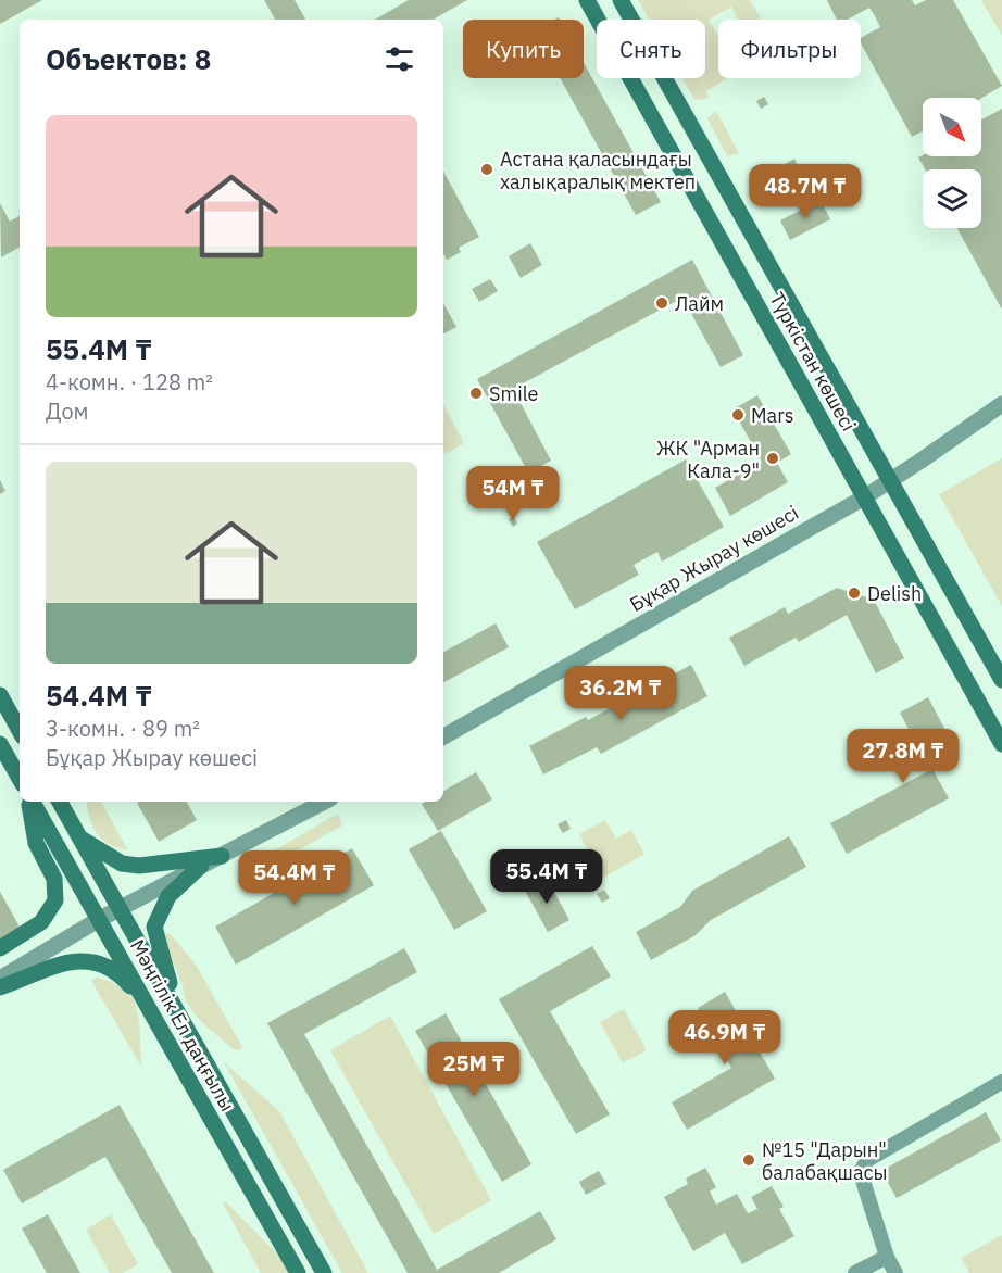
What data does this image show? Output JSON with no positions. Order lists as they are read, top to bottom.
{
  "streets": {
    "main road": ["Түркістан көшесі", "Мәңгілік Ел даңғылы"],
    "street": ["Бұқар Жырау көшесі"]
  },
  "crossings": [
    ["Түркістан көшесі", "Бұқар Жырау көшесі"]
  ],
  "places": [
    "Астана қаласындағы халықаралық мектеп",
    "Лайм",
    "Smile",
    "Mars",
    "ЖК \"Арман Кала-9\"",
    "Delish",
    "№15 \"Дарын\" балабақшасы"
  ],
  "north": "bottom right",
  "page": {
    "chip": ["Купить", "Снять", "Фильтры"],
    "heading": "Объектов: 8",
    "list": [
      {
        "name": "55.4M ₸",
        "note": "4-комн. · 128 m² · Дом"
      },
      {
        "name": "54.4M ₸",
        "note": "3-комн. · 89 m² · Бұқар Жырау көшесі"
      }
    ],
    "price": [
      "48.7M ₸",
      "54M ₸",
      "36.2M ₸",
      "27.8M ₸",
      "55.4M ₸",
      "54.4M ₸",
      "46.9M ₸",
      "25M ₸"
    ]
  }
}
